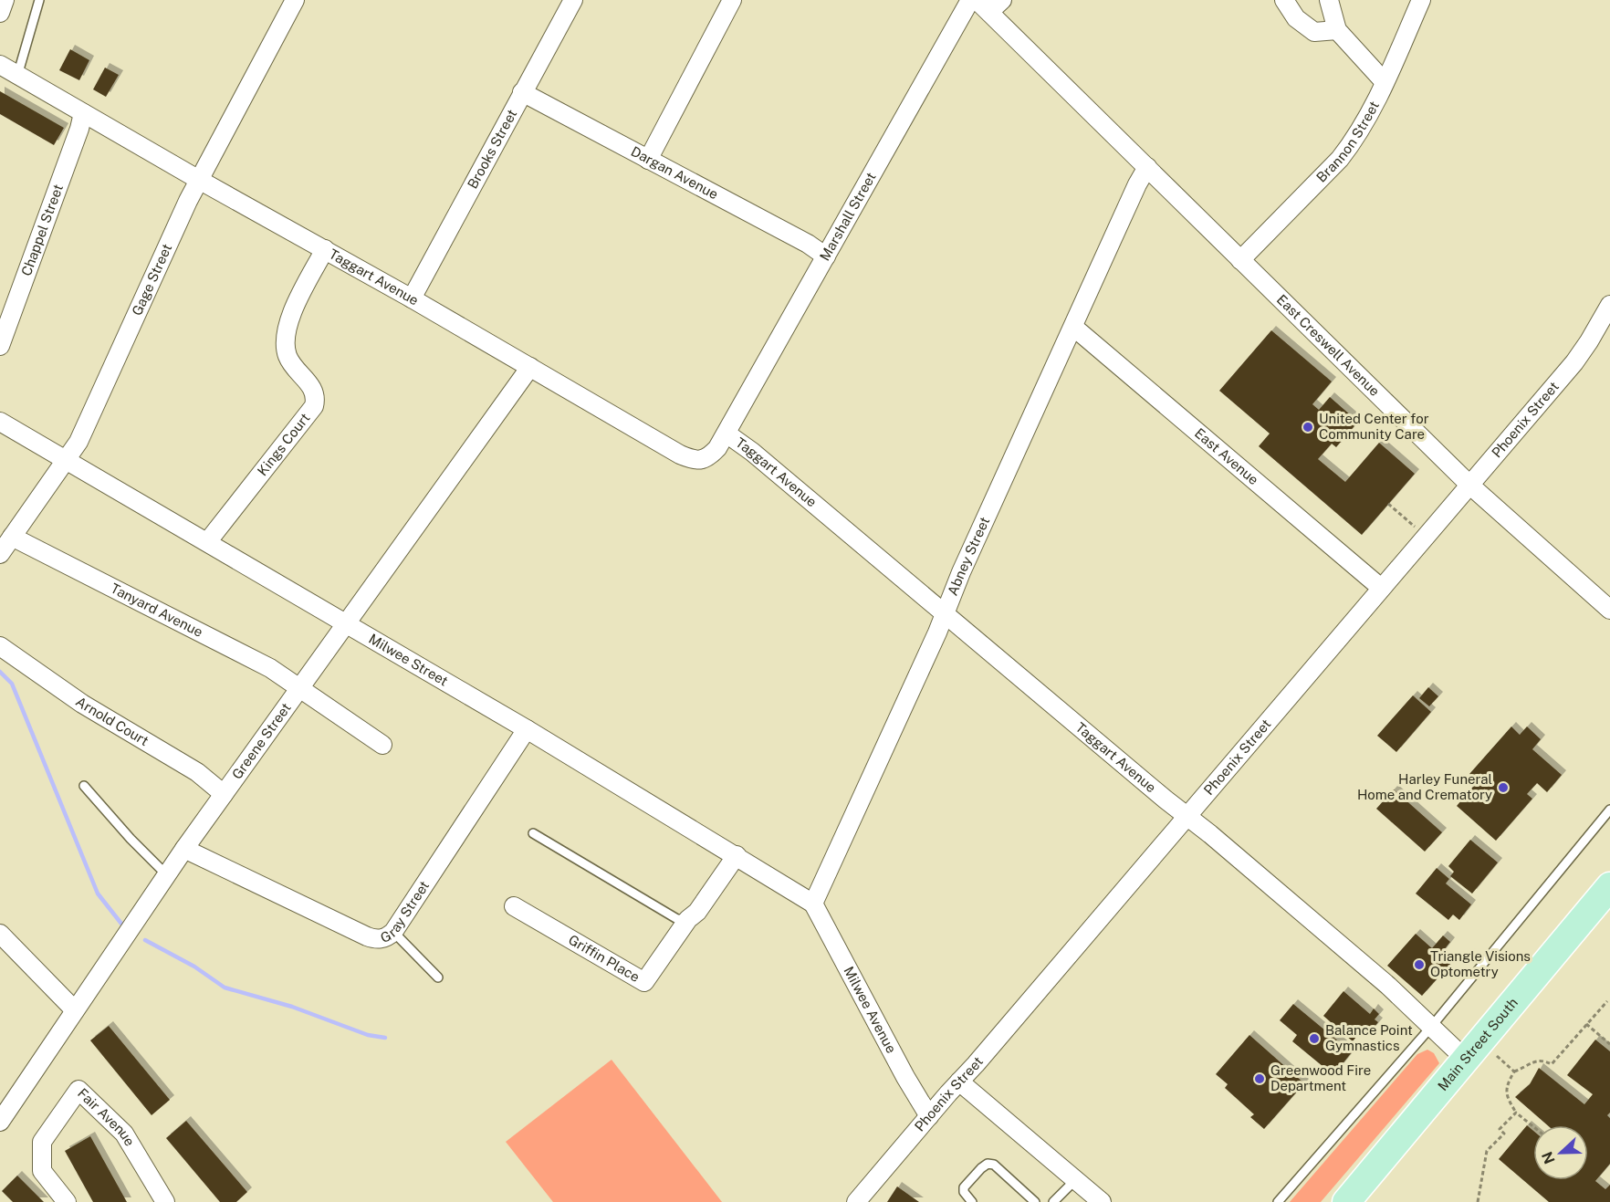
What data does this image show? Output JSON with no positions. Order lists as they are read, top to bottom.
{
  "streets": {
    "main road": ["Main Street South"],
    "street": [
      "Brannon Street",
      "Brooks Street",
      "Dargan Avenue",
      "Marshall Street",
      "Chappel Street",
      "Taggart Avenue",
      "Gage Street",
      "East Creswell Avenue",
      "Phoenix Street",
      "Kings Court",
      "East Avenue",
      "Abney Street",
      "Tanyard Avenue",
      "Milwee Street",
      "Arnold Court",
      "Greene Street",
      "Gray Street",
      "Griffin Place",
      "Milwee Avenue",
      "Fair Avenue"
    ]
  },
  "crossings": [
    ["Brannon Street", "East Creswell Avenue"],
    ["Brooks Street", "Dargan Avenue"],
    ["Brooks Street", "Taggart Avenue"],
    ["Dargan Avenue", "Marshall Street"],
    ["Marshall Street", "Taggart Avenue"],
    ["Chappel Street", "Taggart Avenue"],
    ["Taggart Avenue", "Gage Street"],
    ["Taggart Avenue", "Phoenix Street"],
    ["Taggart Avenue", "Kings Court"],
    ["Taggart Avenue", "Abney Street"],
    ["Taggart Avenue", "Greene Street"],
    ["Taggart Avenue", "Main Street South"],
    ["Gage Street", "Tanyard Avenue"],
    ["Gage Street", "Milwee Street"],
    ["East Creswell Avenue", "Phoenix Street"],
    ["East Creswell Avenue", "Abney Street"],
    ["Phoenix Street", "East Avenue"],
    ["Phoenix Street", "Milwee Avenue"],
    ["Kings Court", "Milwee Street"],
    ["East Avenue", "Abney Street"],
    ["Abney Street", "Milwee Street"],
    ["Abney Street", "Milwee Avenue"],
    ["Tanyard Avenue", "Greene Street"],
    ["Milwee Street", "Greene Street"],
    ["Milwee Street", "Gray Street"],
    ["Milwee Street", "Griffin Place"],
    ["Milwee Street", "Milwee Avenue"],
    ["Arnold Court", "Greene Street"],
    ["Greene Street", "Gray Street"]
  ],
  "places": [
    "United Center for Community Care",
    "Harley Funeral Home and Crematory",
    "Triangle Visions Optometry",
    "Balance Point Gymnastics",
    "Greenwood Fire Department"
  ],
  "north": "left"
}
